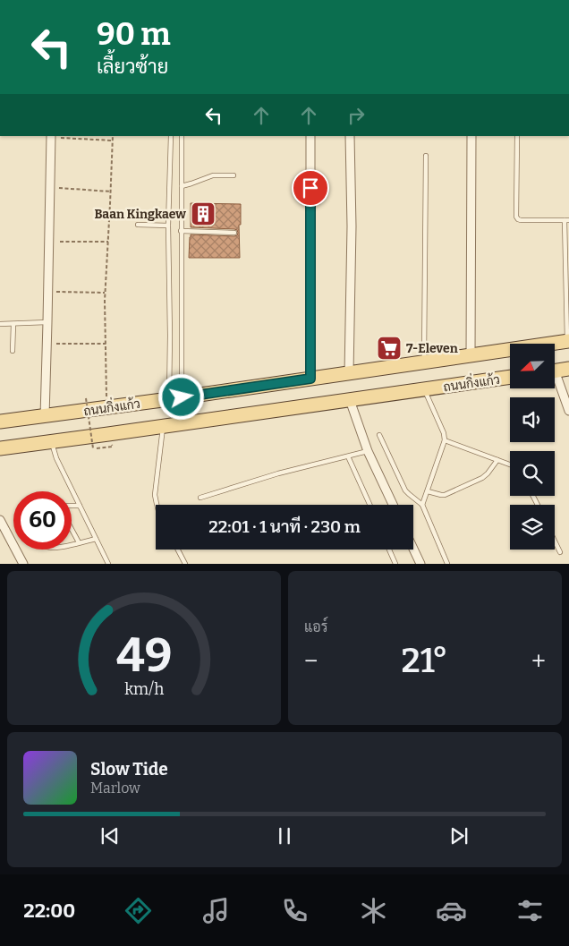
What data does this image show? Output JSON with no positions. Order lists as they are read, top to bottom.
{
  "streets": {
    "main road": ["ถนนกิ่งแก้ว"]
  },
  "places": {
    "building": ["Baan Kingkaew"],
    "supermarket": ["7-Eleven"]
  },
  "north": "bottom left",
  "page": {
    "turn": ["90 m", "เลี้ยวซ้าย"],
    "limit": "60",
    "trip": "22:01 · 1 นาที · 230 m",
    "tile": "แอร์",
    "heat": ["−", "21°", "+"],
    "song": ["Slow Tide", "Marlow"],
    "tabs": "22:00",
    "gauge": ["49", "km/h"]
  }
}
